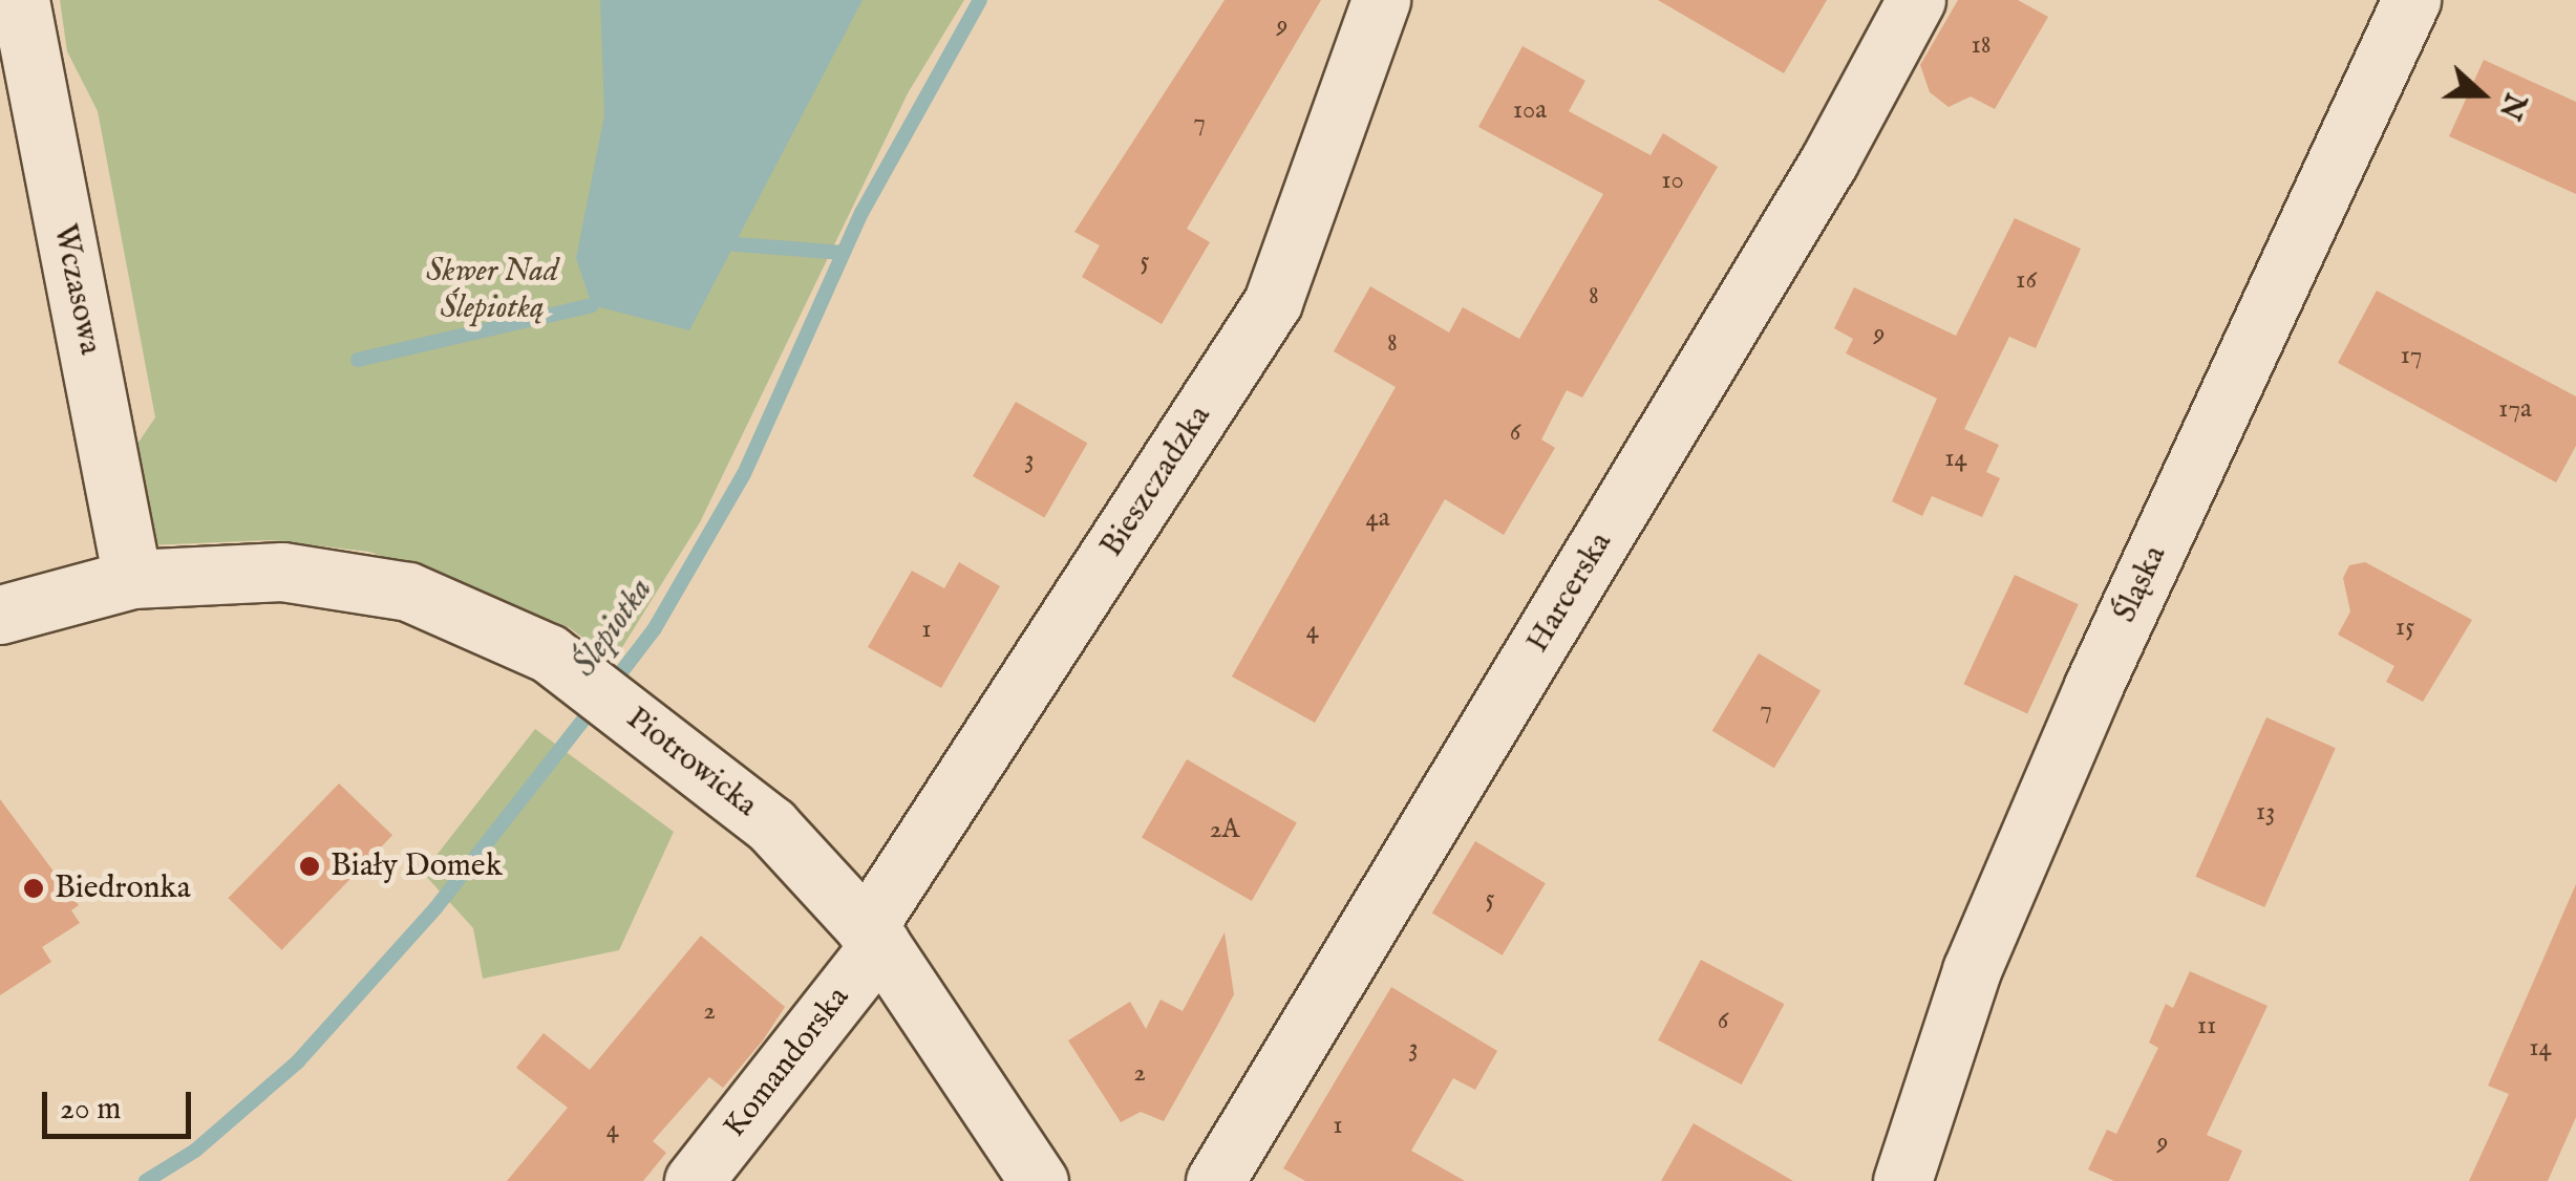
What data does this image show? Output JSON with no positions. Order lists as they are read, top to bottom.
{
  "streets": {
    "street": [
      "Wczasowa",
      "Bieszczadzka",
      "Śląska",
      "Harcerska",
      "Piotrowicka",
      "Komandorska"
    ]
  },
  "crossings": [
    ["Wczasowa", "Piotrowicka"],
    ["Bieszczadzka", "Piotrowicka"],
    ["Bieszczadzka", "Komandorska"],
    ["Piotrowicka", "Komandorska"]
  ],
  "water": ["Ślepiotka"],
  "parks": ["Skwer Nad Ślepiotką"],
  "places": ["Biały Domek", "Biedronka"],
  "house_numbers": [
    "9",
    "18",
    "10a",
    "7",
    "10",
    "5",
    "16",
    "8",
    "9",
    "8",
    "17",
    "17a",
    "6",
    "14",
    "3",
    "4a",
    "15",
    "1",
    "4",
    "7",
    "13",
    "2A",
    "5",
    "2",
    "6",
    "11",
    "3",
    "14",
    "2",
    "1",
    "4",
    "9"
  ],
  "scale_bar": "20 m",
  "north": "right"
}
